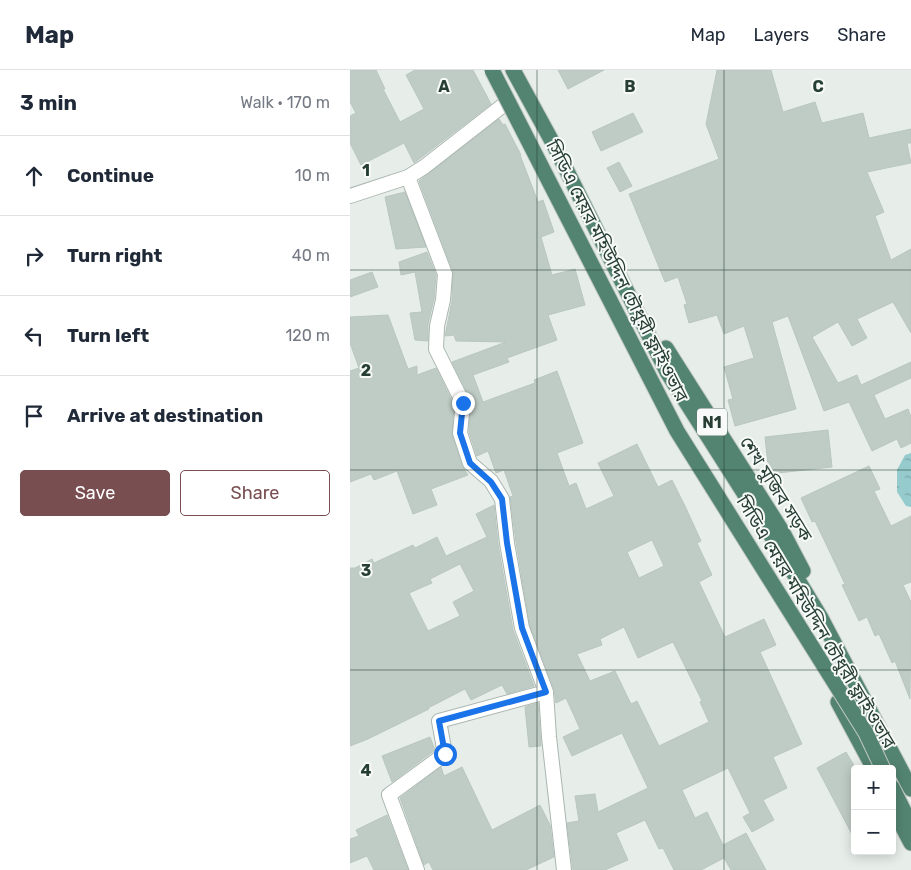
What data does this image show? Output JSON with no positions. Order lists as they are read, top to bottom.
{
  "streets": {
    "highway": ["সিডিএ মেয়র মহিউদ্দিন চৌধুরী ফ্লাইওভার", "N1", "শেখ মুজিব সড়ক"]
  },
  "crossings": [
    ["সিডিএ মেয়র মহিউদ্দিন চৌধুরী ফ্লাইওভার", "N1"]
  ],
  "page": {
    "header": "Map",
    "nav": ["Map", "Layers", "Share"],
    "heading": ["3 min", "Walk · 170 m"],
    "list": [
      ["Continue", "10 m"],
      ["Turn right", "40 m"],
      ["Turn left", "120 m"],
      "Arrive at destination"
    ],
    "buttons": ["Save", "Share"],
    "map_buttons": ["+", "−"]
  },
  "grid": {
    "columns": ["A", "B", "C"],
    "rows": [
      "1",
      "2",
      "3",
      "4"
    ]
  }
}
